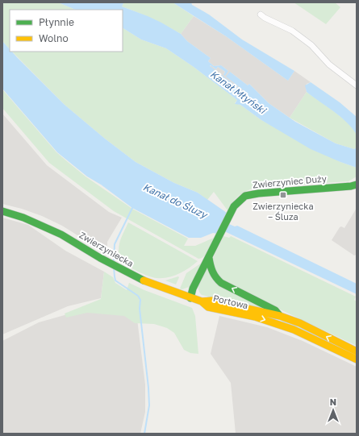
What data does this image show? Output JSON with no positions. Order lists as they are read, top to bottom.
{
  "streets": {
    "street": ["Zwierzyniec Duży", "Zwierzyniecka", "Portowa"]
  },
  "crossings": [
    ["Zwierzyniec Duży", "Zwierzyniecka"],
    ["Zwierzyniecka", "Portowa"]
  ],
  "water": ["Kanał Młyński", "Kanał do Śluzy"],
  "places": {
    "transit": ["Zwierzyniecka – Śluza"]
  },
  "legend": ["Płynnie", "Wolno"],
  "north": "top"
}
